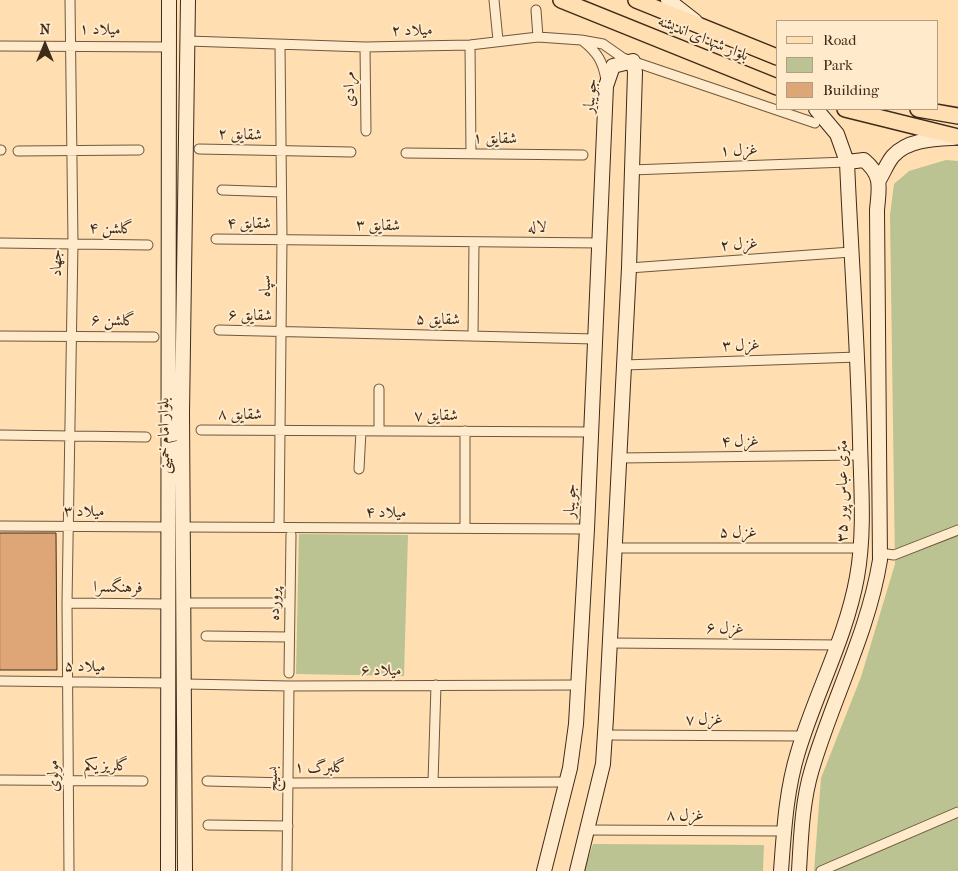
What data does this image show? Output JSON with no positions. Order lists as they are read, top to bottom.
{
  "streets": {
    "main road": ["بلوار شهدای اندیشه"],
    "street": [
      "میلاد ۱",
      "میلاد ۲",
      "مرادی",
      "جویبار",
      "شقایق ۲",
      "شقایق ۱",
      "غزل ۱",
      "شقایق ۴",
      "شقایق ۳",
      "لاله",
      "گلشن ۴",
      "غزل ۲",
      "جهاد",
      "سپاه",
      "شقایق ۶",
      "شقایق ۵",
      "گلشن ۶",
      "غزل ۳",
      "شقایق ۸",
      "شقایق ۷",
      "بلوار امام خمینی",
      "غزل ۴",
      "۳۵ متری عباس پور",
      "میلاد ۳",
      "میلاد ۴",
      "غزل ۵",
      "فرهنگسرا",
      "پرورده",
      "غزل ۶",
      "میلاد ۵",
      "میلاد ۶",
      "غزل ۷",
      "گلریز یکم",
      "گلبرگ ۱",
      "مولوی",
      "بسیج",
      "غزل ۸"
    ]
  },
  "crossings": [
    ["میلاد ۱", "جهاد"],
    ["میلاد ۱", "بلوار امام خمینی"],
    ["میلاد ۲", "مرادی"],
    ["میلاد ۲", "جویبار"],
    ["میلاد ۲", "سپاه"],
    ["میلاد ۲", "بلوار امام خمینی"],
    ["میلاد ۲", "۳۵ متری عباس پور"],
    ["جویبار", "لاله"],
    ["جویبار", "شقایق ۵"],
    ["جویبار", "شقایق ۷"],
    ["جویبار", "میلاد ۴"],
    ["جویبار", "میلاد ۶"],
    ["جویبار", "گلبرگ ۱"],
    ["شقایق ۲", "سپاه"],
    ["غزل ۱", "۳۵ متری عباس پور"],
    ["شقایق ۴", "شقایق ۳"],
    ["شقایق ۴", "سپاه"],
    ["شقایق ۳", "لاله"],
    ["شقایق ۳", "سپاه"],
    ["گلشن ۴", "جهاد"],
    ["غزل ۲", "۳۵ متری عباس پور"],
    ["جهاد", "گلشن ۶"],
    ["جهاد", "میلاد ۳"],
    ["سپاه", "شقایق ۶"],
    ["سپاه", "شقایق ۵"],
    ["سپاه", "شقایق ۸"],
    ["سپاه", "شقایق ۷"],
    ["سپاه", "میلاد ۴"],
    ["شقایق ۶", "شقایق ۵"],
    ["غزل ۳", "۳۵ متری عباس پور"],
    ["شقایق ۸", "شقایق ۷"],
    ["بلوار امام خمینی", "میلاد ۳"],
    ["بلوار امام خمینی", "میلاد ۴"],
    ["بلوار امام خمینی", "فرهنگسرا"],
    ["بلوار امام خمینی", "میلاد ۵"],
    ["بلوار امام خمینی", "میلاد ۶"],
    ["غزل ۴", "۳۵ متری عباس پور"],
    ["۳۵ متری عباس پور", "غزل ۵"],
    ["۳۵ متری عباس پور", "غزل ۶"],
    ["۳۵ متری عباس پور", "غزل ۷"],
    ["۳۵ متری عباس پور", "غزل ۸"],
    ["میلاد ۵", "مولوی"],
    ["میلاد ۶", "بسیج"],
    ["گلریز یکم", "مولوی"],
    ["گلبرگ ۱", "بسیج"]
  ],
  "legend": ["Road", "Park", "Building"],
  "north": "top"
}
